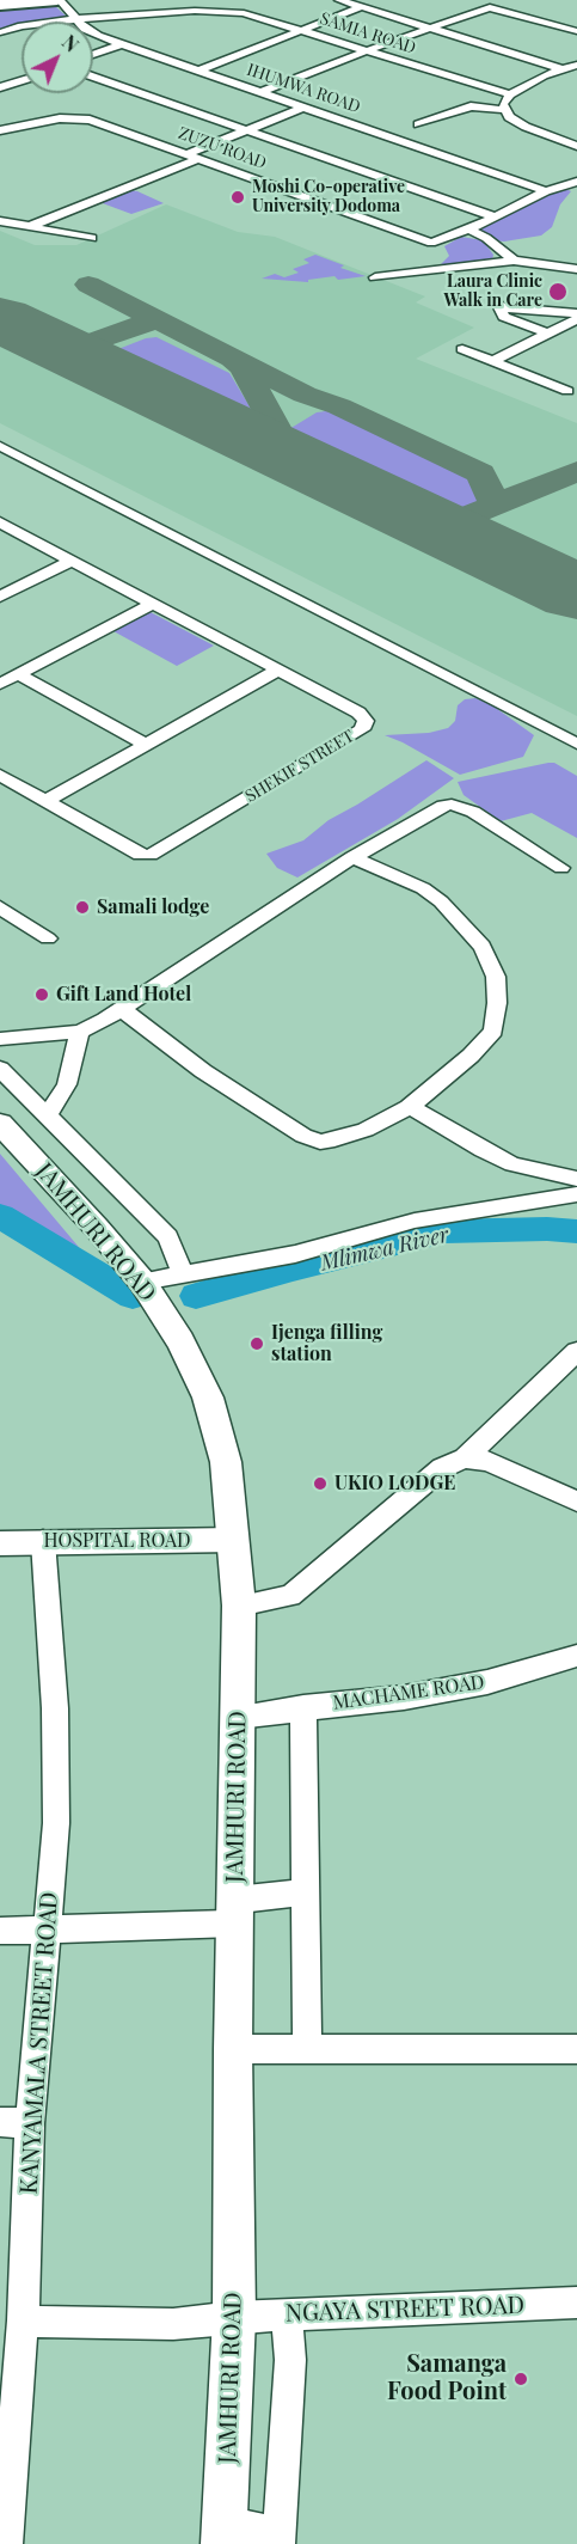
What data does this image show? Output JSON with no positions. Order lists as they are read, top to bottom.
{
  "streets": {
    "main road": ["JAMHURI ROAD"],
    "street": [
      "SAMIA ROAD",
      "IHUMWA ROAD",
      "ZUZU ROAD",
      "SHEKIF STREET",
      "HOSPITAL ROAD",
      "MACHAME ROAD",
      "KANYAMALA STREET ROAD",
      "NGAYA STREET ROAD"
    ]
  },
  "crossings": [
    ["SAMIA ROAD", "IHUMWA ROAD"],
    ["IHUMWA ROAD", "ZUZU ROAD"],
    ["JAMHURI ROAD", "HOSPITAL ROAD"],
    ["JAMHURI ROAD", "MACHAME ROAD"],
    ["JAMHURI ROAD", "NGAYA STREET ROAD"],
    ["HOSPITAL ROAD", "KANYAMALA STREET ROAD"],
    ["KANYAMALA STREET ROAD", "NGAYA STREET ROAD"]
  ],
  "water": ["Mlimwa River"],
  "places": [
    "Moshi Co-operative University Dodoma",
    "Laura Clinic Walk in Care",
    "Samali lodge",
    "Gift Land Hotel",
    "Ijenga filling station",
    "UKIO LODGE",
    "Samanga Food Point"
  ],
  "north": "top right"
}
